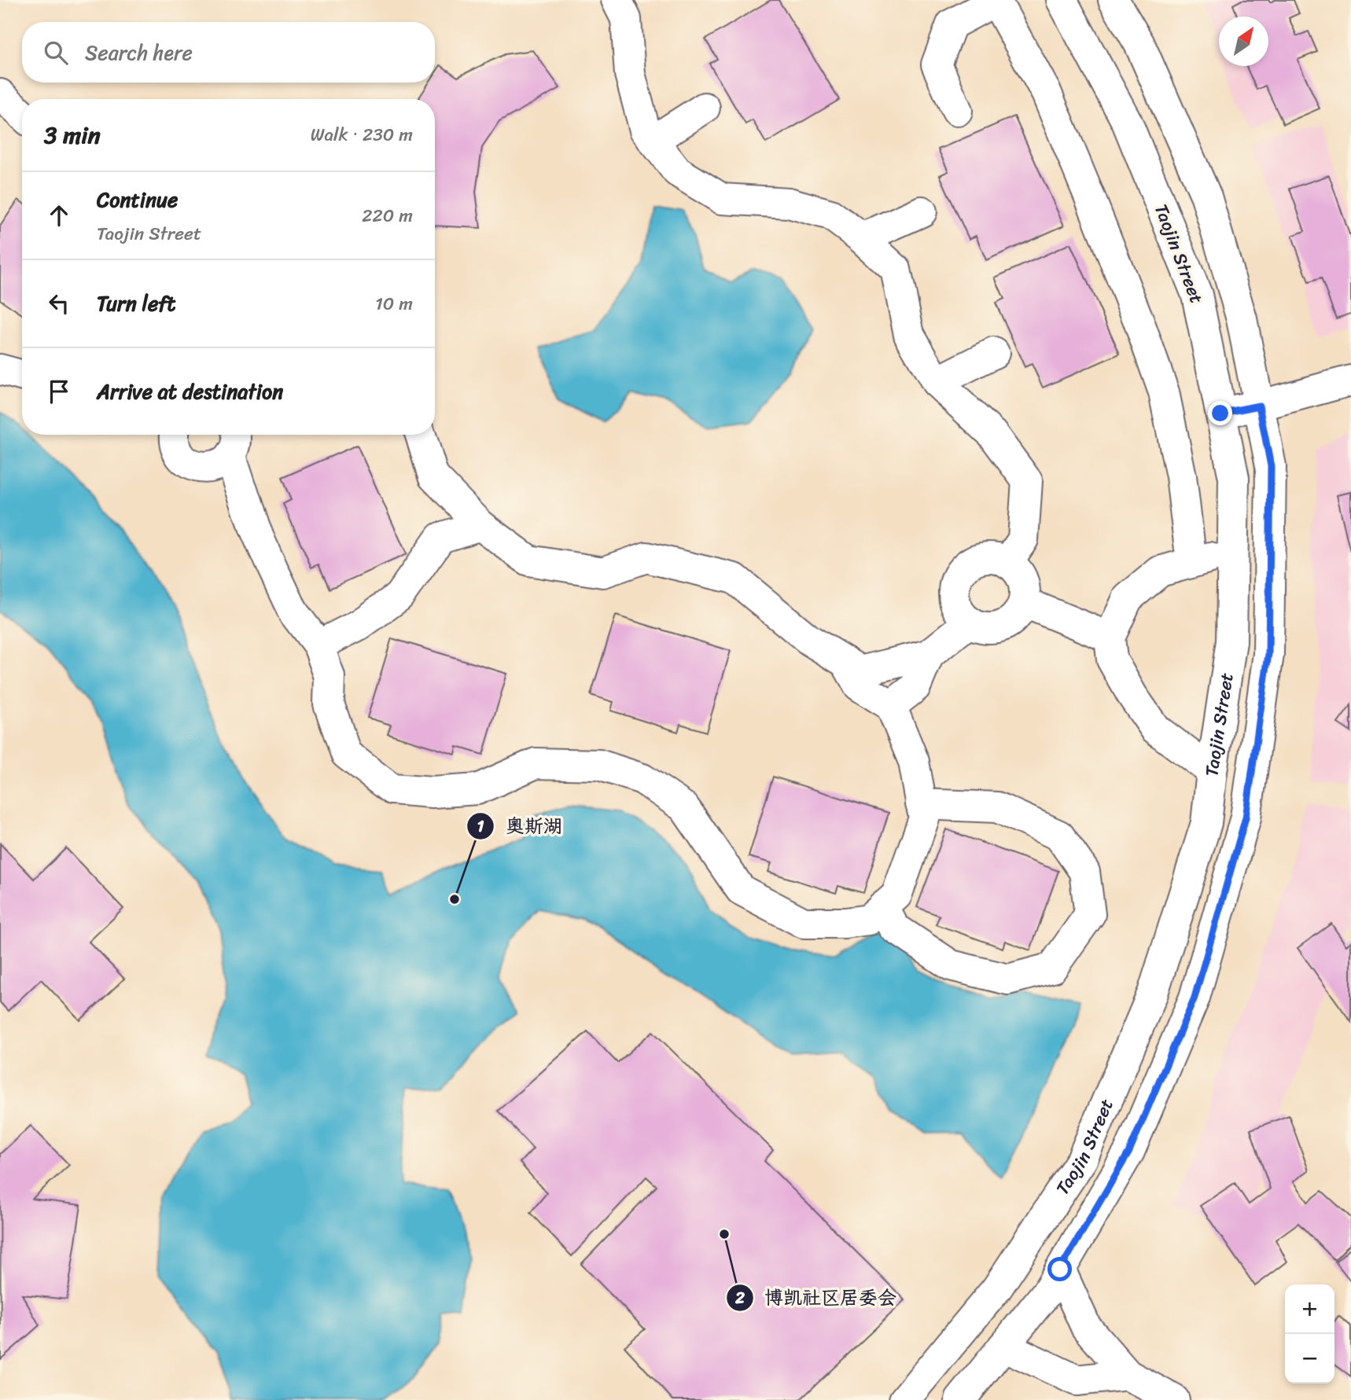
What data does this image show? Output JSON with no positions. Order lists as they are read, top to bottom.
{
  "streets": {
    "street": ["Taojin Street"]
  },
  "places": ["奥斯湖", "博凯社区居委会"],
  "north": "top right",
  "page": {
    "search": "Search here",
    "heading": ["3 min", "Walk · 230 m"],
    "list": [
      ["Continue", "Taojin Street", "220 m"],
      ["Turn left", "10 m"],
      "Arrive at destination"
    ],
    "map_buttons": ["+", "−"]
  }
}
